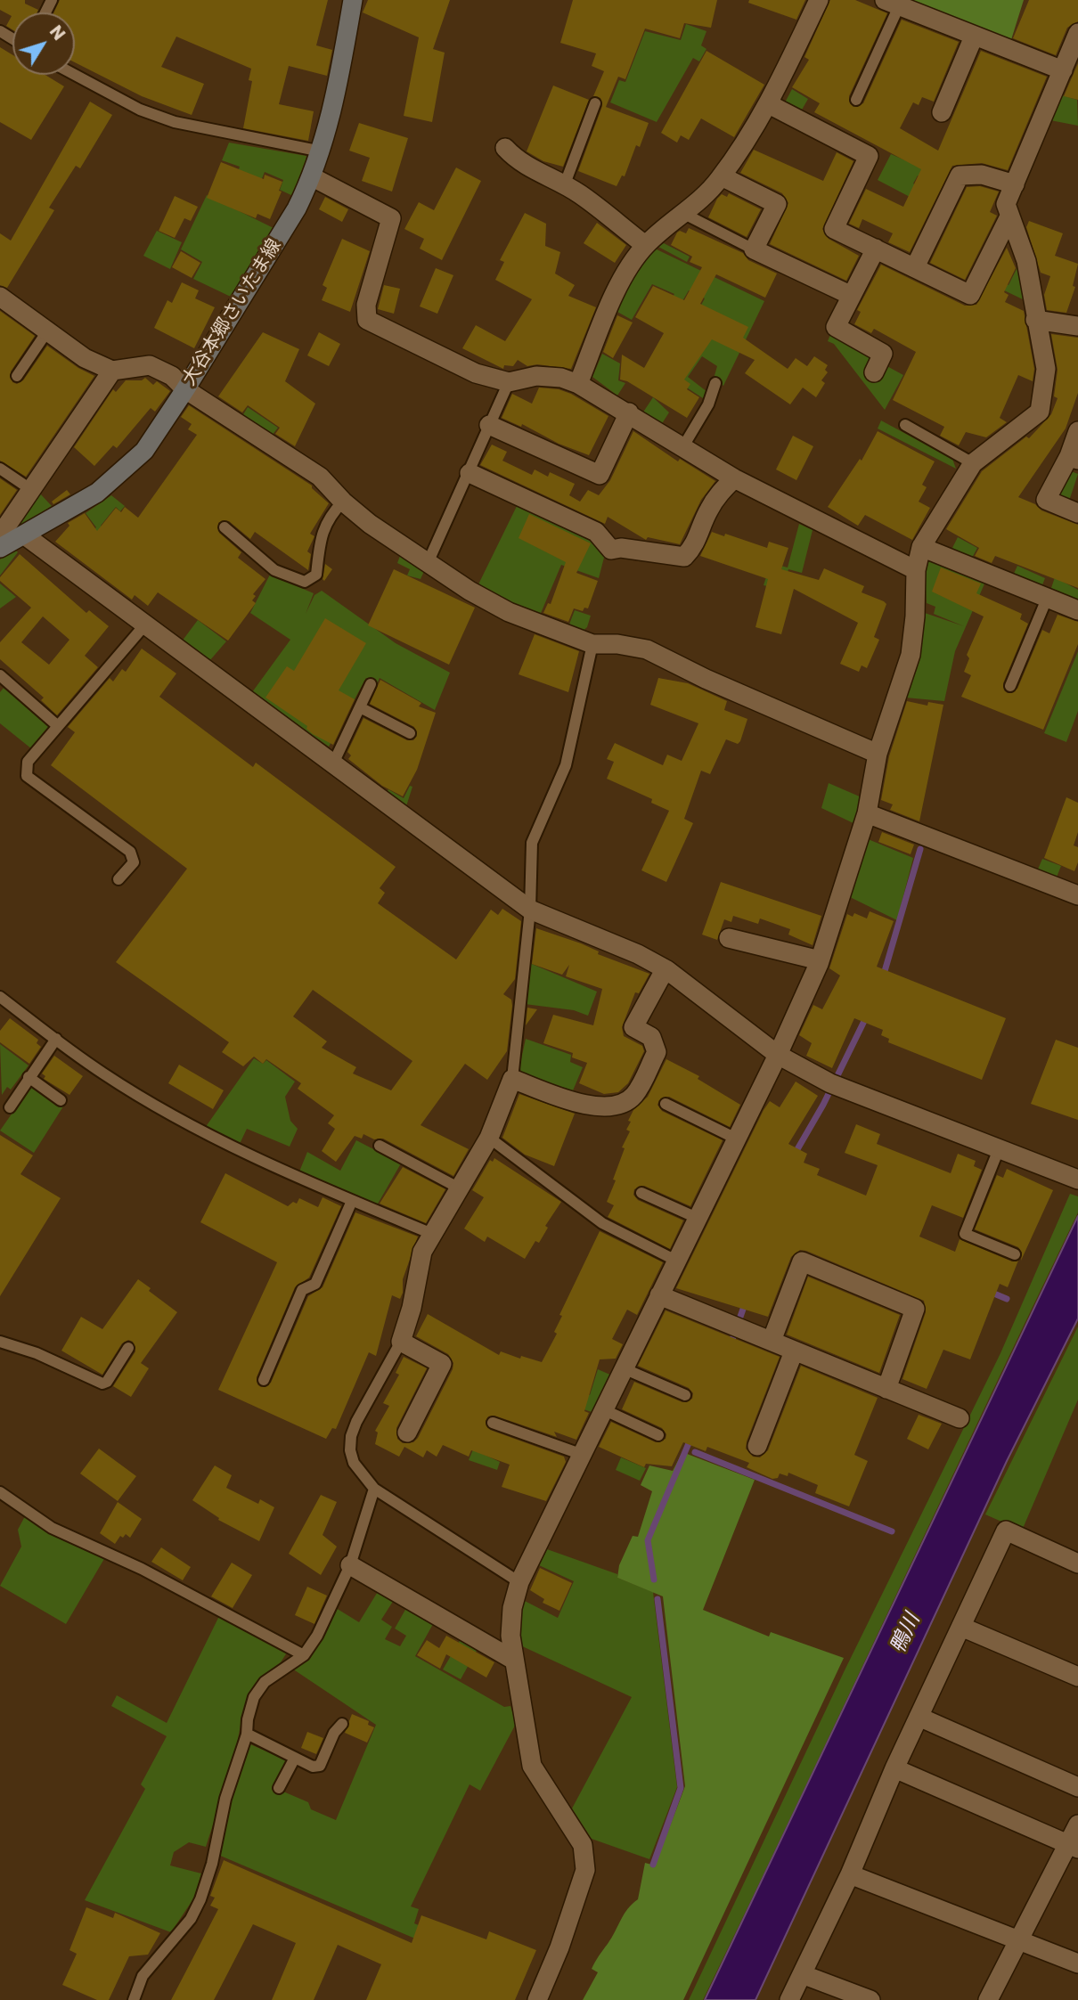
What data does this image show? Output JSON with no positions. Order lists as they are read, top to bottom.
{
  "streets": {
    "main road": ["大谷本郷さいたま線"]
  },
  "water": ["鴨川"],
  "north": "top right"
}
